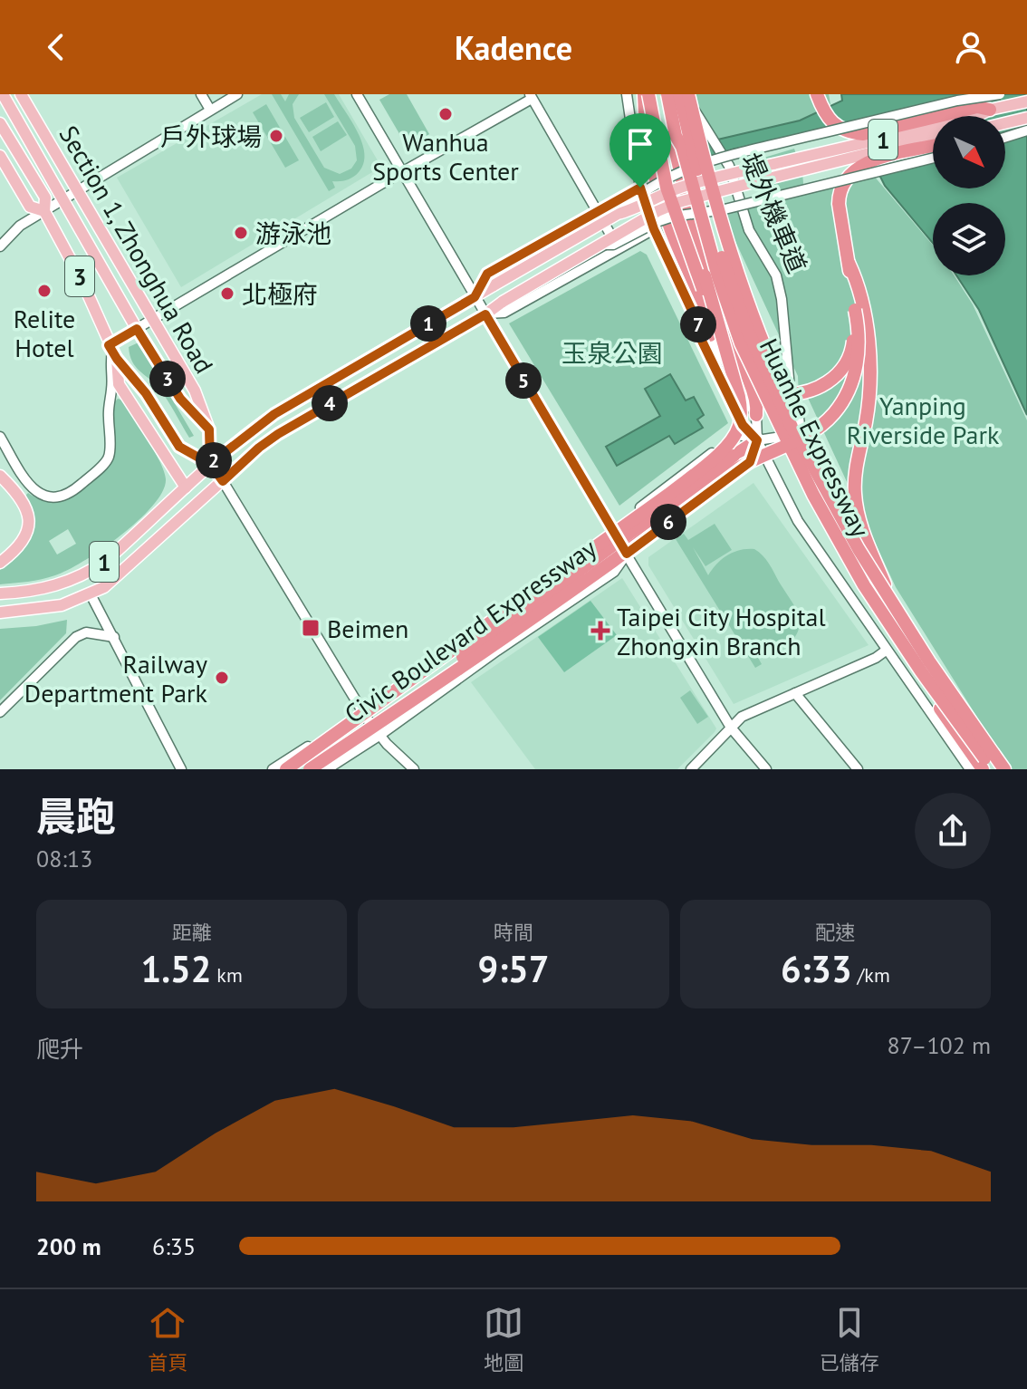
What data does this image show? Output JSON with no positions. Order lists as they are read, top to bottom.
{
  "streets": {
    "highway": ["Huanhe Expressway", "Civic Boulevard Expressway"],
    "main road": ["1", "Section 1, Zhonghua Road", "3"],
    "street": ["堤外機車道"]
  },
  "crossings": [
    ["1", "Section 1, Zhonghua Road"],
    ["堤外機車道", "Huanhe Expressway"]
  ],
  "parks": ["玉泉公園", "Yanping Riverside Park"],
  "places": {
    "other": [
      "Wanhua Sports Center",
      "戶外球場",
      "游泳池",
      "Relite Hotel",
      "北極府",
      "Railway Department Park"
    ],
    "transit": ["Beimen"],
    "health": ["Taipei City Hospital Zhongxin Branch"]
  },
  "north": "bottom right",
  "page": {
    "header": "Kadence",
    "pins": [
      "1",
      "7",
      "3",
      "5",
      "4",
      "2",
      "6"
    ],
    "heading": ["晨跑", "08:13"],
    "stats": [
      ["距離", "1.52 km"],
      ["時間", "9:57"],
      ["配速", "6:33 /km"]
    ],
    "chart": ["爬升", "87–102 m"],
    "list": [
      {
        "name": "200 m",
        "note": "6:35"
      }
    ],
    "tabs": ["首頁", "地圖", "已儲存"]
  }
}
